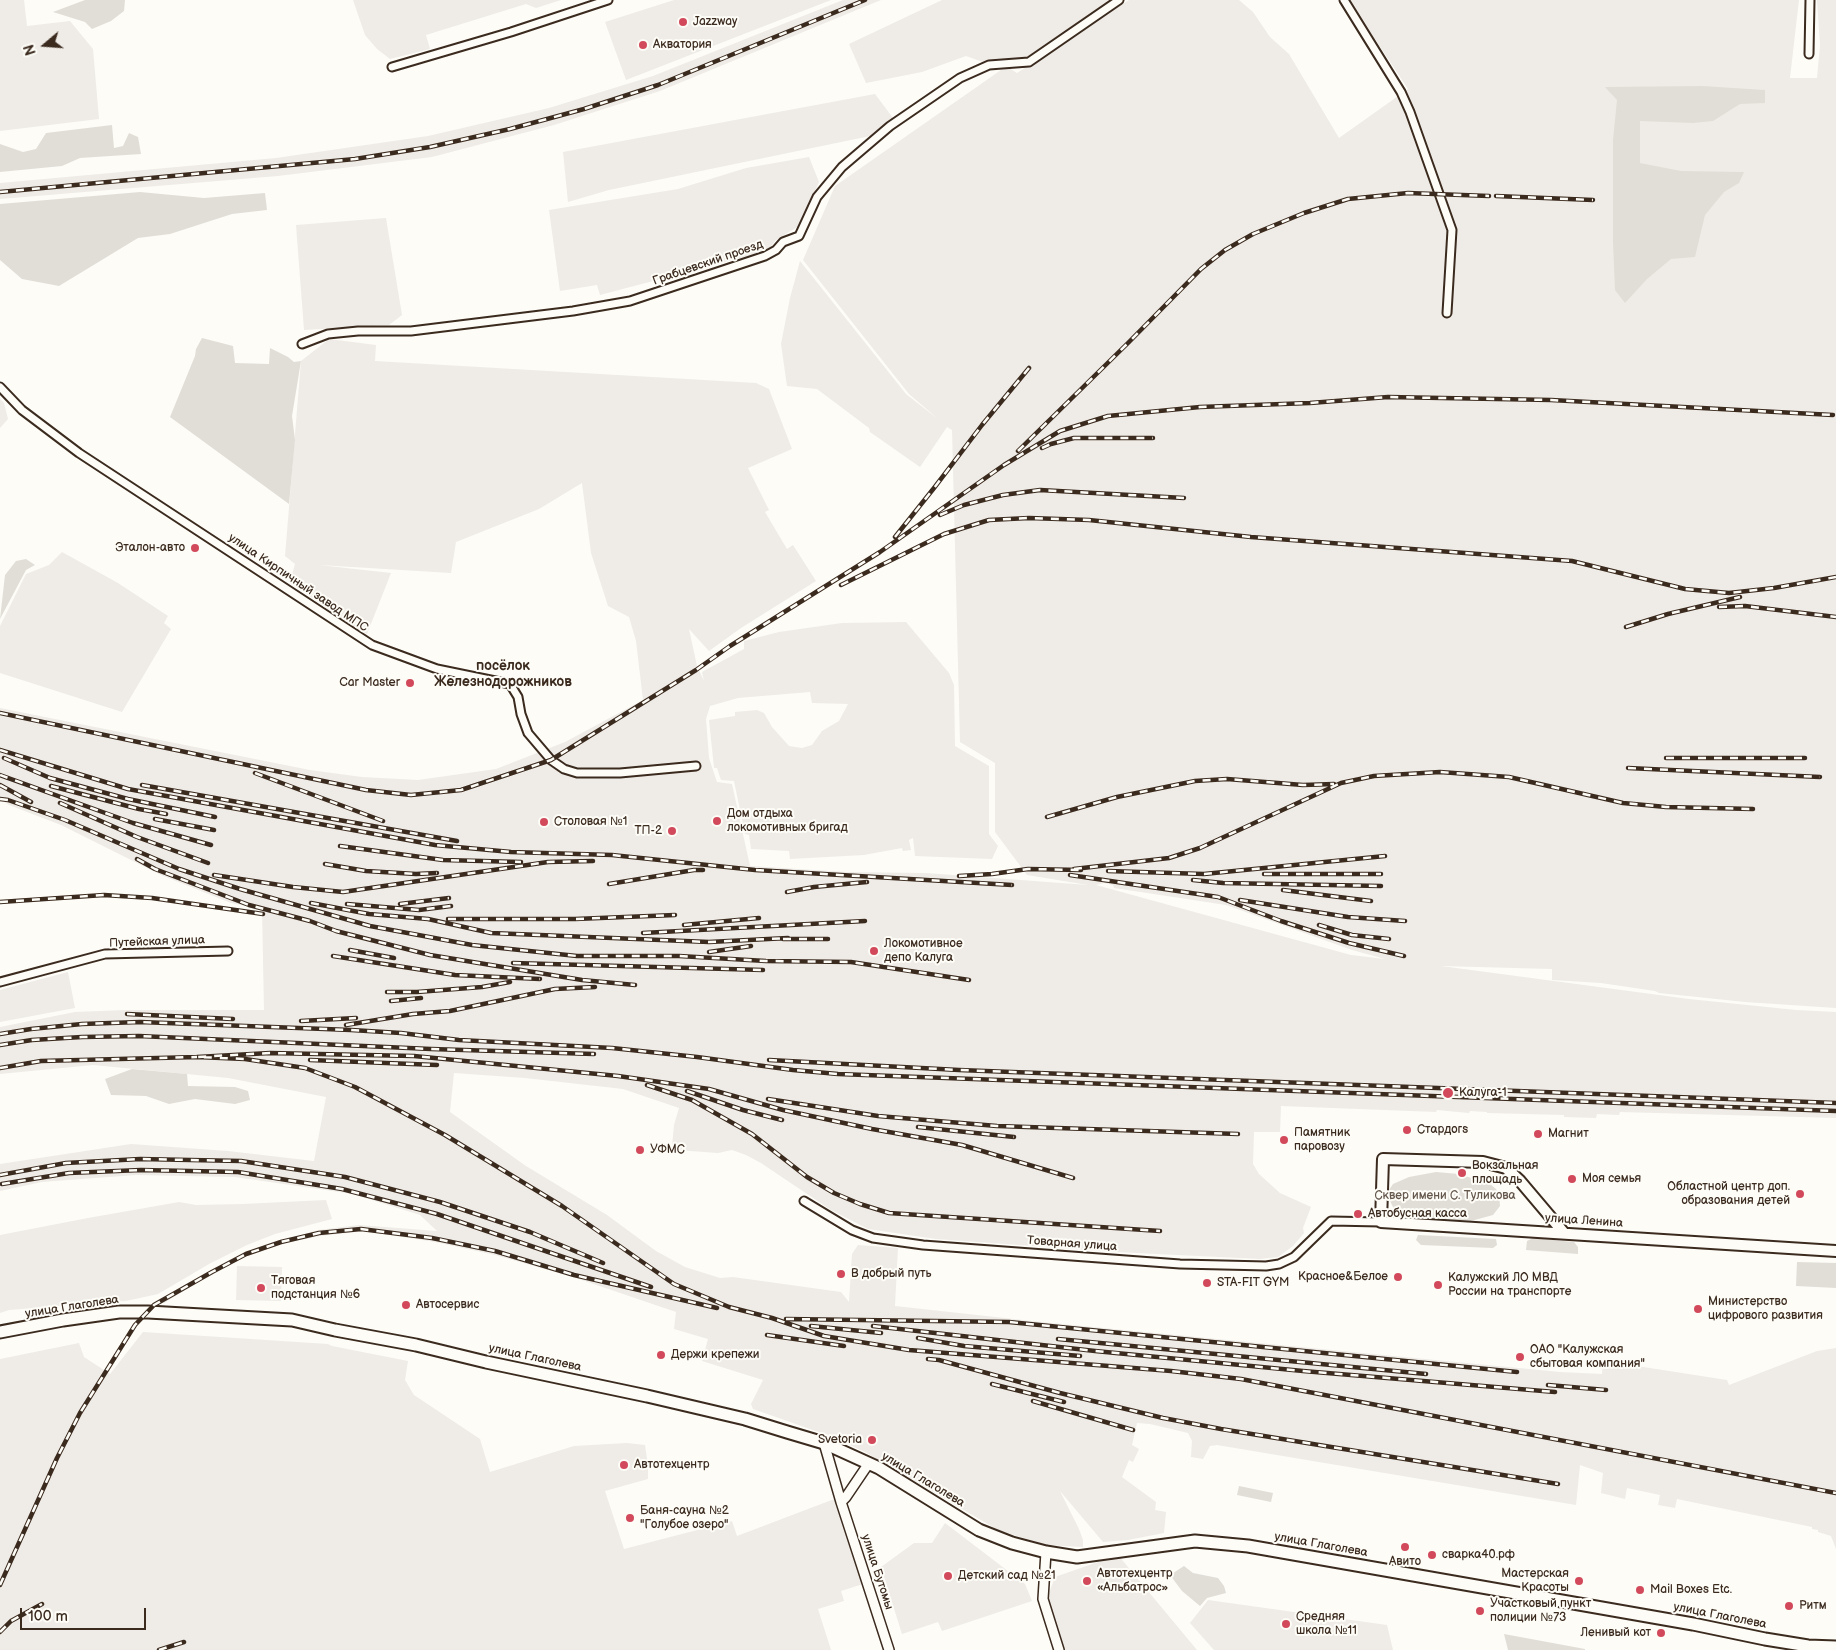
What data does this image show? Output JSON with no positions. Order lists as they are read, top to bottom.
{
  "streets": {
    "main road": ["улица Ленина", "улица Глаголева"],
    "street": [
      "Грабцевский проезд",
      "улица Кирпичный завод МПС",
      "Путейская улица",
      "Товарная улица",
      "улица Бутомы"
    ]
  },
  "crossings": [
    ["улица Ленина", "Товарная улица"],
    ["улица Глаголева", "улица Бутомы"]
  ],
  "districts": ["посёлок Железнодорожников"],
  "parks": ["Сквер имени С. Туликова"],
  "places": [
    "Jazzway",
    "Акватория",
    "Эталон-авто",
    "Car Master",
    "Дом отдыха локомотивных бригад",
    "Столовая №1",
    "ТП-2",
    "Локомотивное депо Калуга",
    "Калуга-1",
    "Стардогs",
    "Магнит",
    "Памятник паровозу",
    "УФМС",
    "Вокзальная площадь",
    "Моя семья",
    "Областной центр доп. образования детей",
    "Автобусная касса",
    "В добрый путь",
    "Красное&Белое",
    "STA-FIT GYM",
    "Калужский ЛО МВД России на транспорте",
    "Тяговая подстанция №6",
    "Автосервис",
    "Министерство цифрового развития",
    "Держи крепежи",
    "ОАО \"Калужская сбытовая компания\"",
    "Svetoria",
    "Автотехцентр",
    "Баня-сауна №2 \"Голубое озеро\"",
    "Авито",
    "сварка40.рф",
    "Детский сад №21",
    "Автотехцентр «Альбатрос»",
    "Мастерская Красоты",
    "Mail Boxes Etc.",
    "Ритм",
    "Участковый пункт полиции №73",
    "Средняя школа №11",
    "Ленивый кот"
  ],
  "scale_bar": "100 m",
  "north": "left"
}
